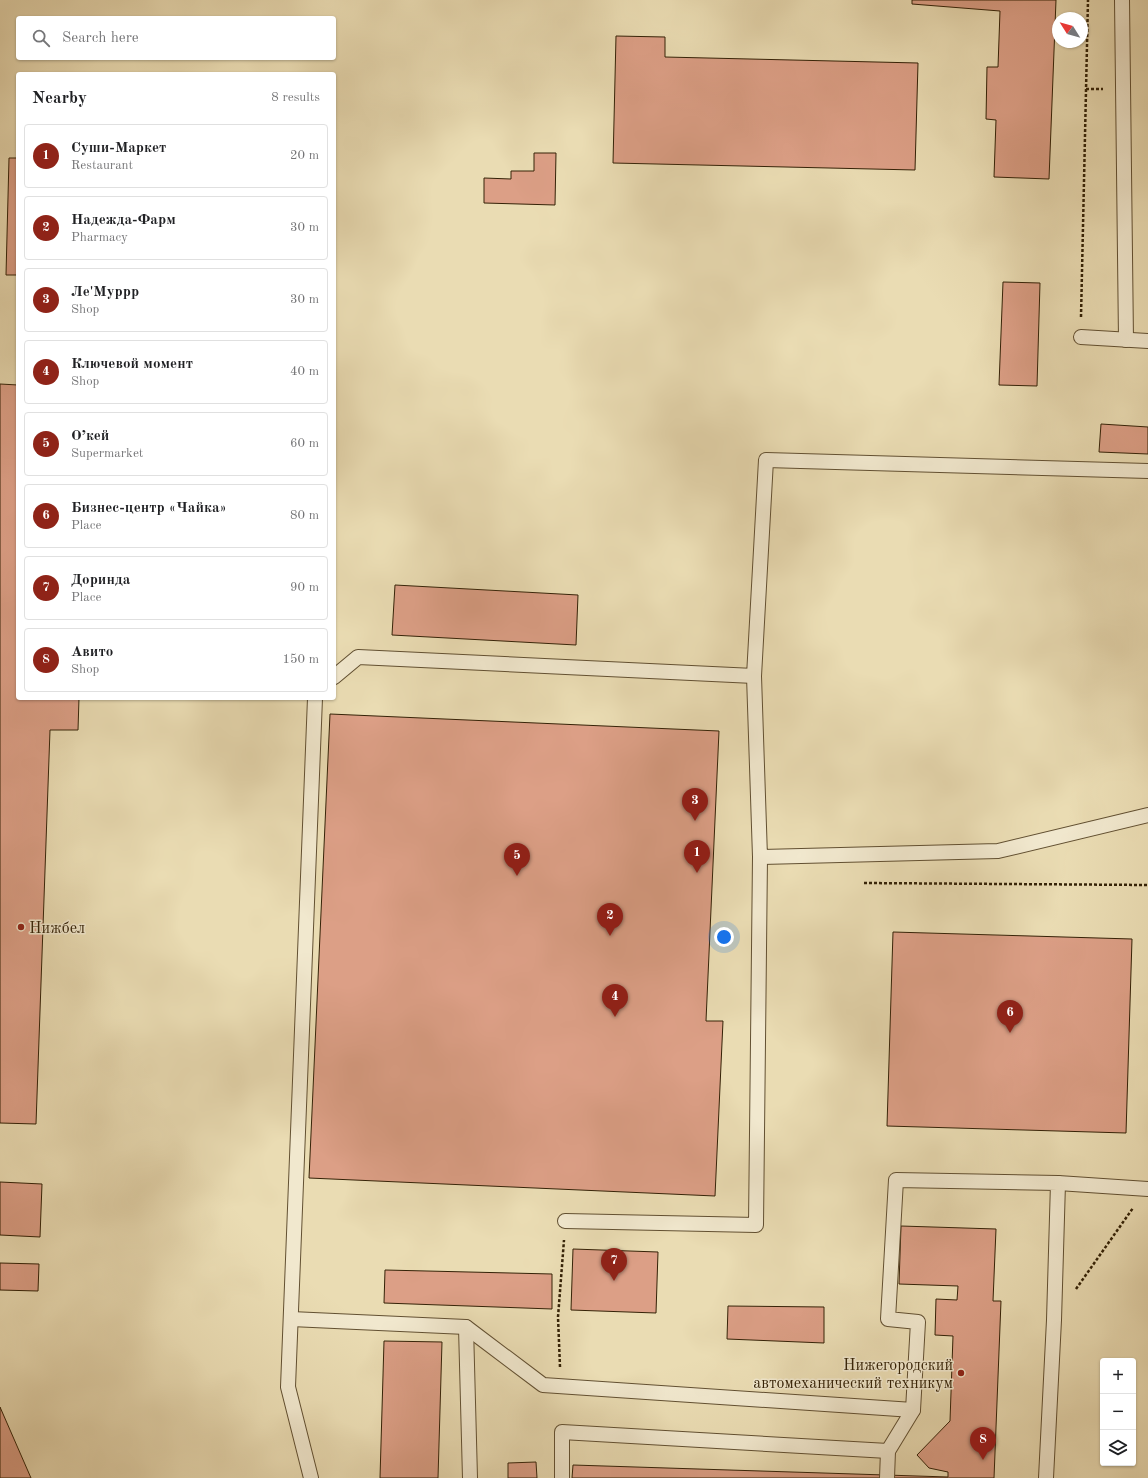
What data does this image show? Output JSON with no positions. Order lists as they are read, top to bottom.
{
  "places": ["Нижбел", "Нижегородский автомеханический техникум"],
  "north": "top left",
  "page": {
    "search": "Search here",
    "heading": ["Nearby", "8 results"],
    "list": [
      {
        "mark": "1",
        "name": "Суши-Маркет",
        "note": "Restaurant",
        "value": "20 m"
      },
      {
        "mark": "2",
        "name": "Надежда-Фарм",
        "note": "Pharmacy",
        "value": "30 m"
      },
      {
        "mark": "3",
        "name": "Ле'Муррр",
        "note": "Shop",
        "value": "30 m"
      },
      {
        "mark": "4",
        "name": "Ключевой момент",
        "note": "Shop",
        "value": "40 m"
      },
      {
        "mark": "5",
        "name": "О’кей",
        "note": "Supermarket",
        "value": "60 m"
      },
      {
        "mark": "6",
        "name": "Бизнес-центр «Чайка»",
        "note": "Place",
        "value": "80 m"
      },
      {
        "mark": "7",
        "name": "Доринда",
        "note": "Place",
        "value": "90 m"
      },
      {
        "mark": "8",
        "name": "Авито",
        "note": "Shop",
        "value": "150 m"
      }
    ],
    "pins": [
      "3",
      "1",
      "5",
      "2",
      "4",
      "6",
      "7",
      "8"
    ],
    "map_buttons": ["+", "−"]
  }
}
